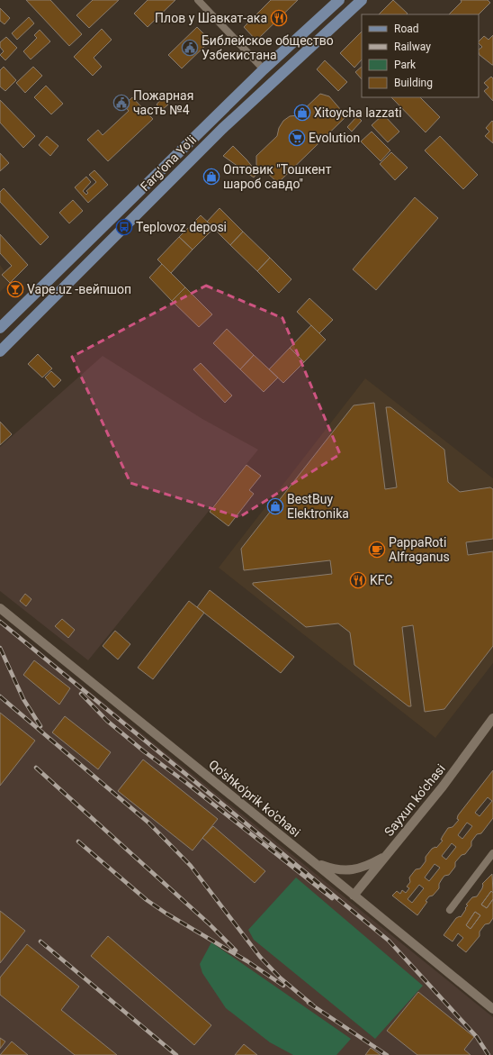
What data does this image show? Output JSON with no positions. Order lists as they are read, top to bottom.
{
  "streets": {
    "main road": ["Farg'ona Yo'li"],
    "street": ["Qo'shko'prik ko'chasi", "Sayxun ko'chasi"]
  },
  "crossings": [
    ["Qo'shko'prik ko'chasi", "Sayxun ko'chasi"]
  ],
  "places": {
    "restaurant": ["Плов у Шавкат-ака", "KFC"],
    "public building": ["Библейское общество Узбекистана", "Пожарная часть №4"],
    "shop": ["Xitoycha lazzati", "Оптовик \"Тошкент шароб савдо\"", "BestBuy Elektronika"],
    "supermarket": ["Evolution"],
    "bus stop": ["Teplovoz deposi"],
    "bar": ["Vape.uz -вейпшоп"],
    "cafe": ["PappaRoti Alfraganus"]
  },
  "legend": [
    "Road",
    "Railway",
    "Park",
    "Building"
  ]
}
